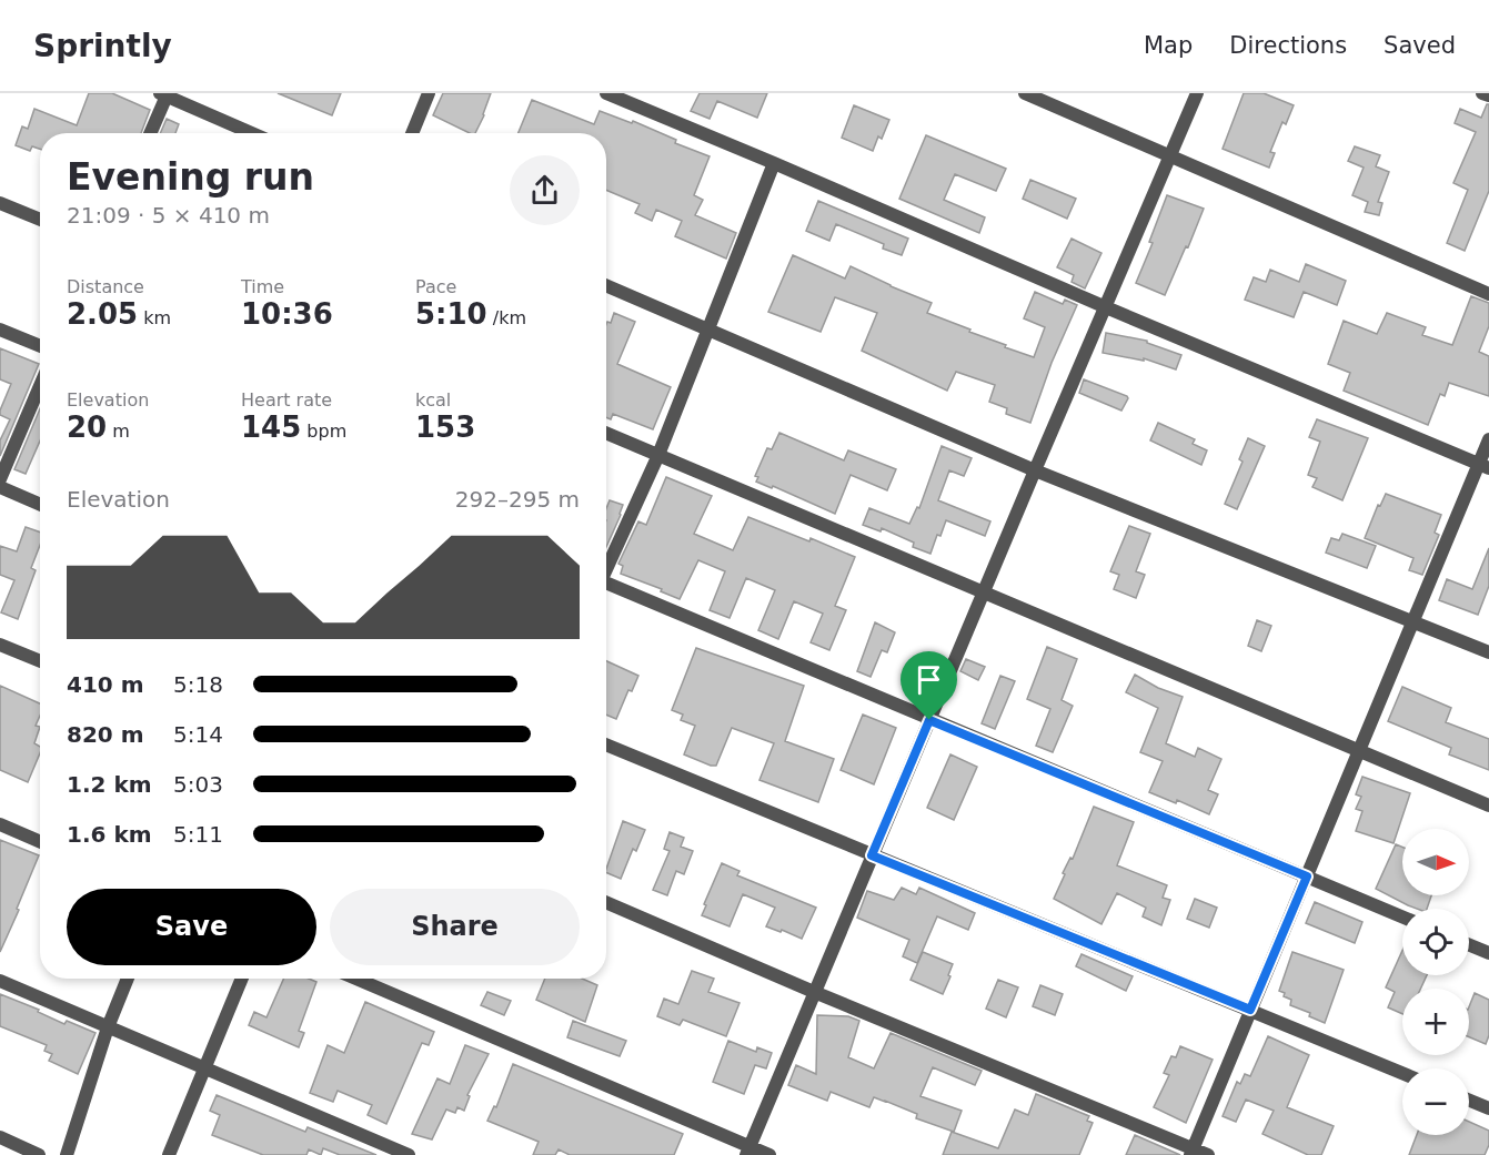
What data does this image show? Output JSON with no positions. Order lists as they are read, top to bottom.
{
  "north": "right",
  "page": {
    "header": "Sprintly",
    "nav": ["Map", "Directions", "Saved"],
    "heading": ["Evening run", "21:09 · 5 × 410 m"],
    "stats": [
      ["Distance", "2.05 km"],
      ["Time", "10:36"],
      ["Pace", "5:10 /km"],
      ["Elevation", "20 m"],
      ["Heart rate", "145 bpm"],
      ["kcal", "153"]
    ],
    "chart": ["Elevation", "292–295 m"],
    "list": [
      {
        "name": "410 m",
        "note": "5:18"
      },
      {
        "name": "820 m",
        "note": "5:14"
      },
      {
        "name": "1.2 km",
        "note": "5:03"
      },
      {
        "name": "1.6 km",
        "note": "5:11"
      }
    ],
    "map_buttons": ["+", "−"],
    "buttons": ["Save", "Share"]
  }
}
